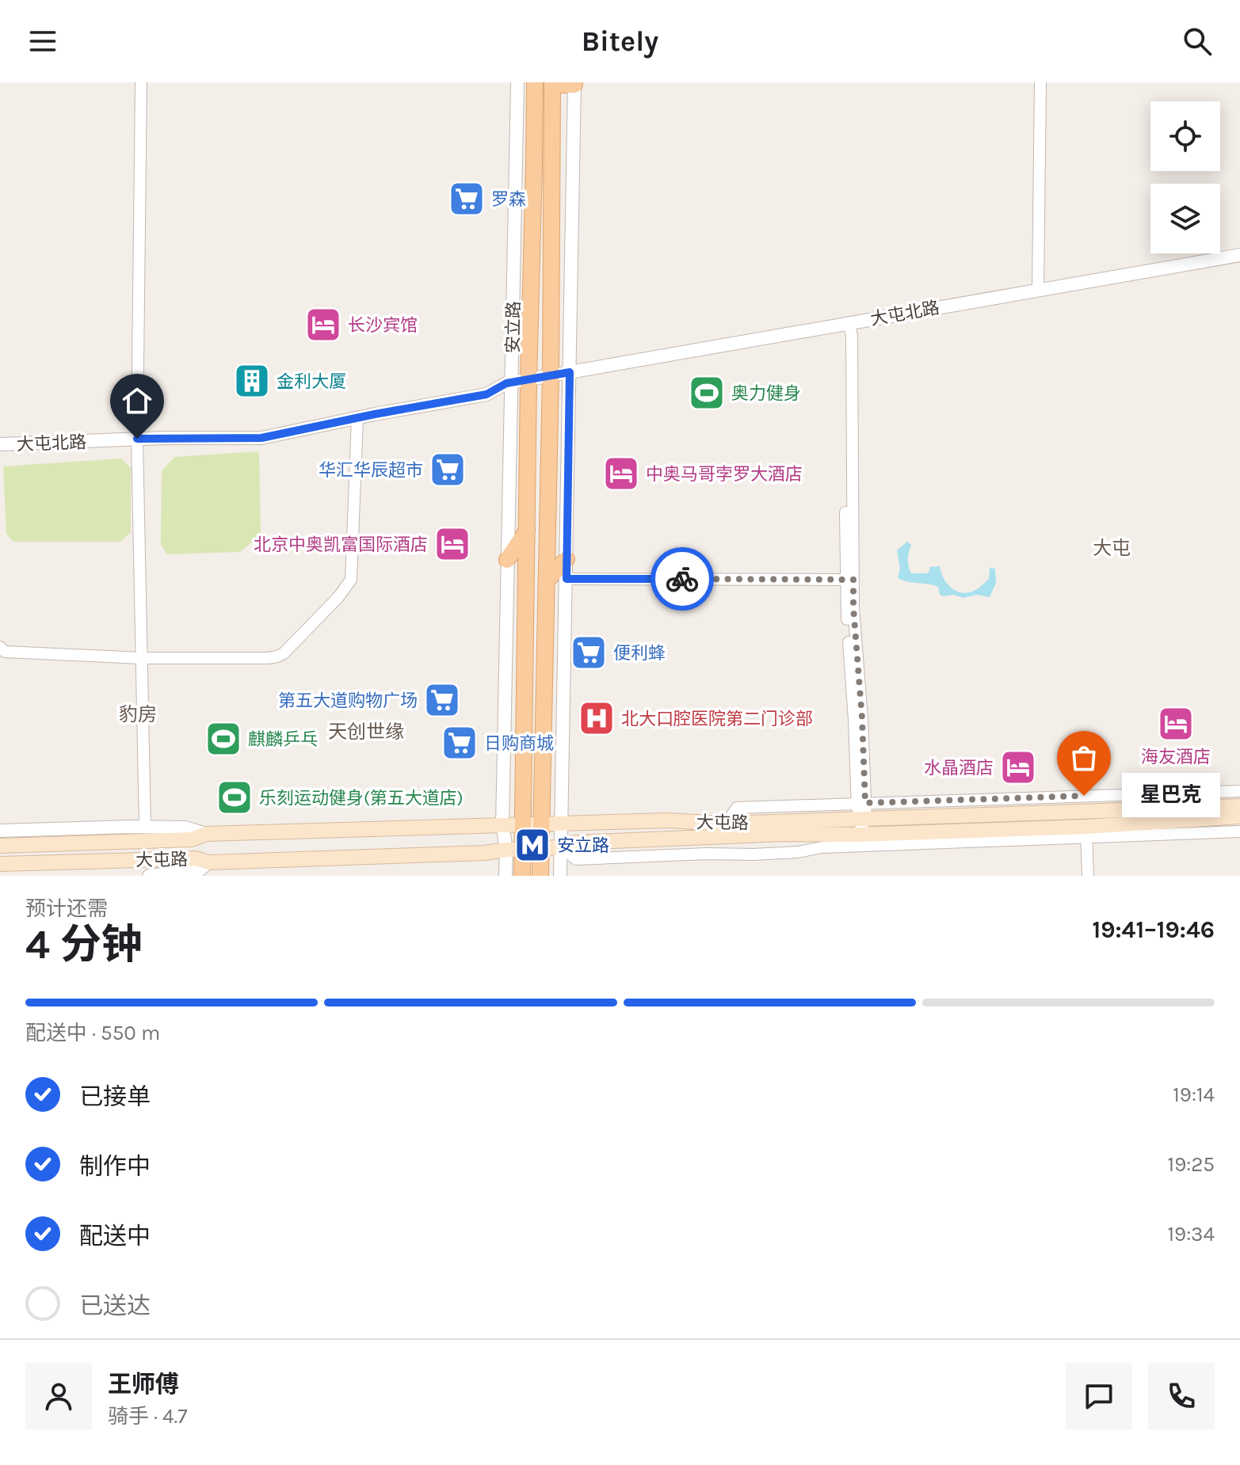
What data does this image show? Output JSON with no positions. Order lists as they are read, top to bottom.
{
  "streets": {
    "main road": ["安立路", "大屯路"],
    "street": ["大屯北路"]
  },
  "crossings": [
    ["大屯北路", "安立路"],
    ["安立路", "大屯路"]
  ],
  "districts": ["大屯", "豹房", "天创世缘"],
  "places": {
    "supermarket": [
      "罗森",
      "华汇华辰超市",
      "便利蜂",
      "第五大道购物广场",
      "日购商城"
    ],
    "hotel": [
      "长沙宾馆",
      "中奥马哥孛罗大酒店",
      "北京中奥凯富国际酒店",
      "海友酒店",
      "水晶酒店"
    ],
    "building": ["金利大厦"],
    "sports": ["奥力健身", "麒麟乒乓", "乐刻运动健身(第五大道店)"],
    "hospital": ["北大口腔医院第二门诊部"],
    "other": ["星巴克"],
    "metro station": ["安立路"]
  },
  "page": {
    "header": "Bitely",
    "bubble": "星巴克",
    "heading": ["4 分钟", "预计还需", "19:41–19:46"],
    "panel": ["王师傅", "骑手 · 4.7"],
    "bar": "配送中 · 550 m",
    "list": [
      ["已接单", "19:14"],
      ["制作中", "19:25"],
      ["配送中", "19:34"],
      "已送达"
    ]
  }
}
